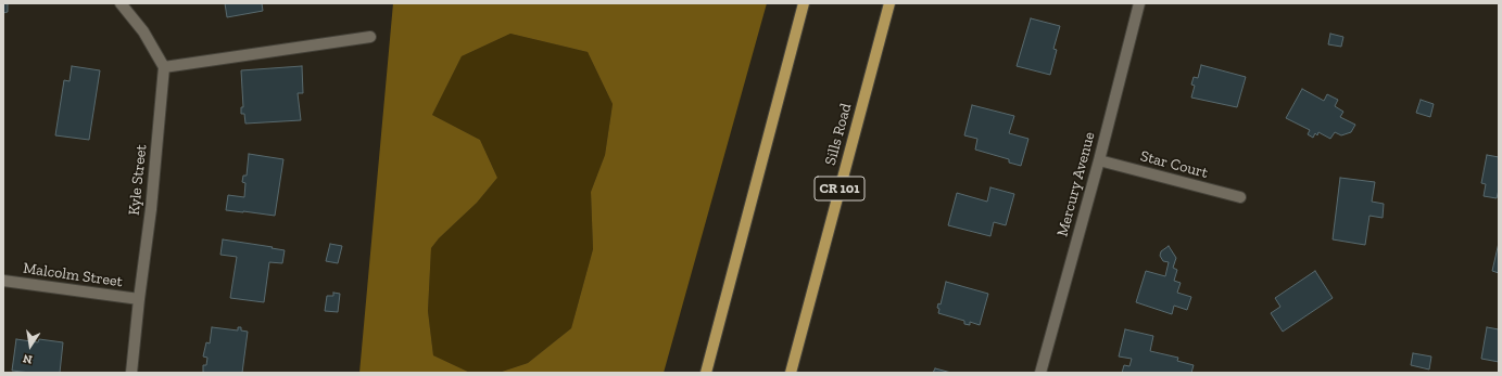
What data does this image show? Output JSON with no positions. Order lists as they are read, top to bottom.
{
  "streets": {
    "main road": ["Sills Road", "CR 101"],
    "street": [
      "Star Court",
      "Kyle Street",
      "Mercury Avenue",
      "Malcolm Street"
    ]
  },
  "crossings": [
    ["Star Court", "Mercury Avenue"],
    ["Kyle Street", "Malcolm Street"]
  ],
  "north": "bottom"
}
